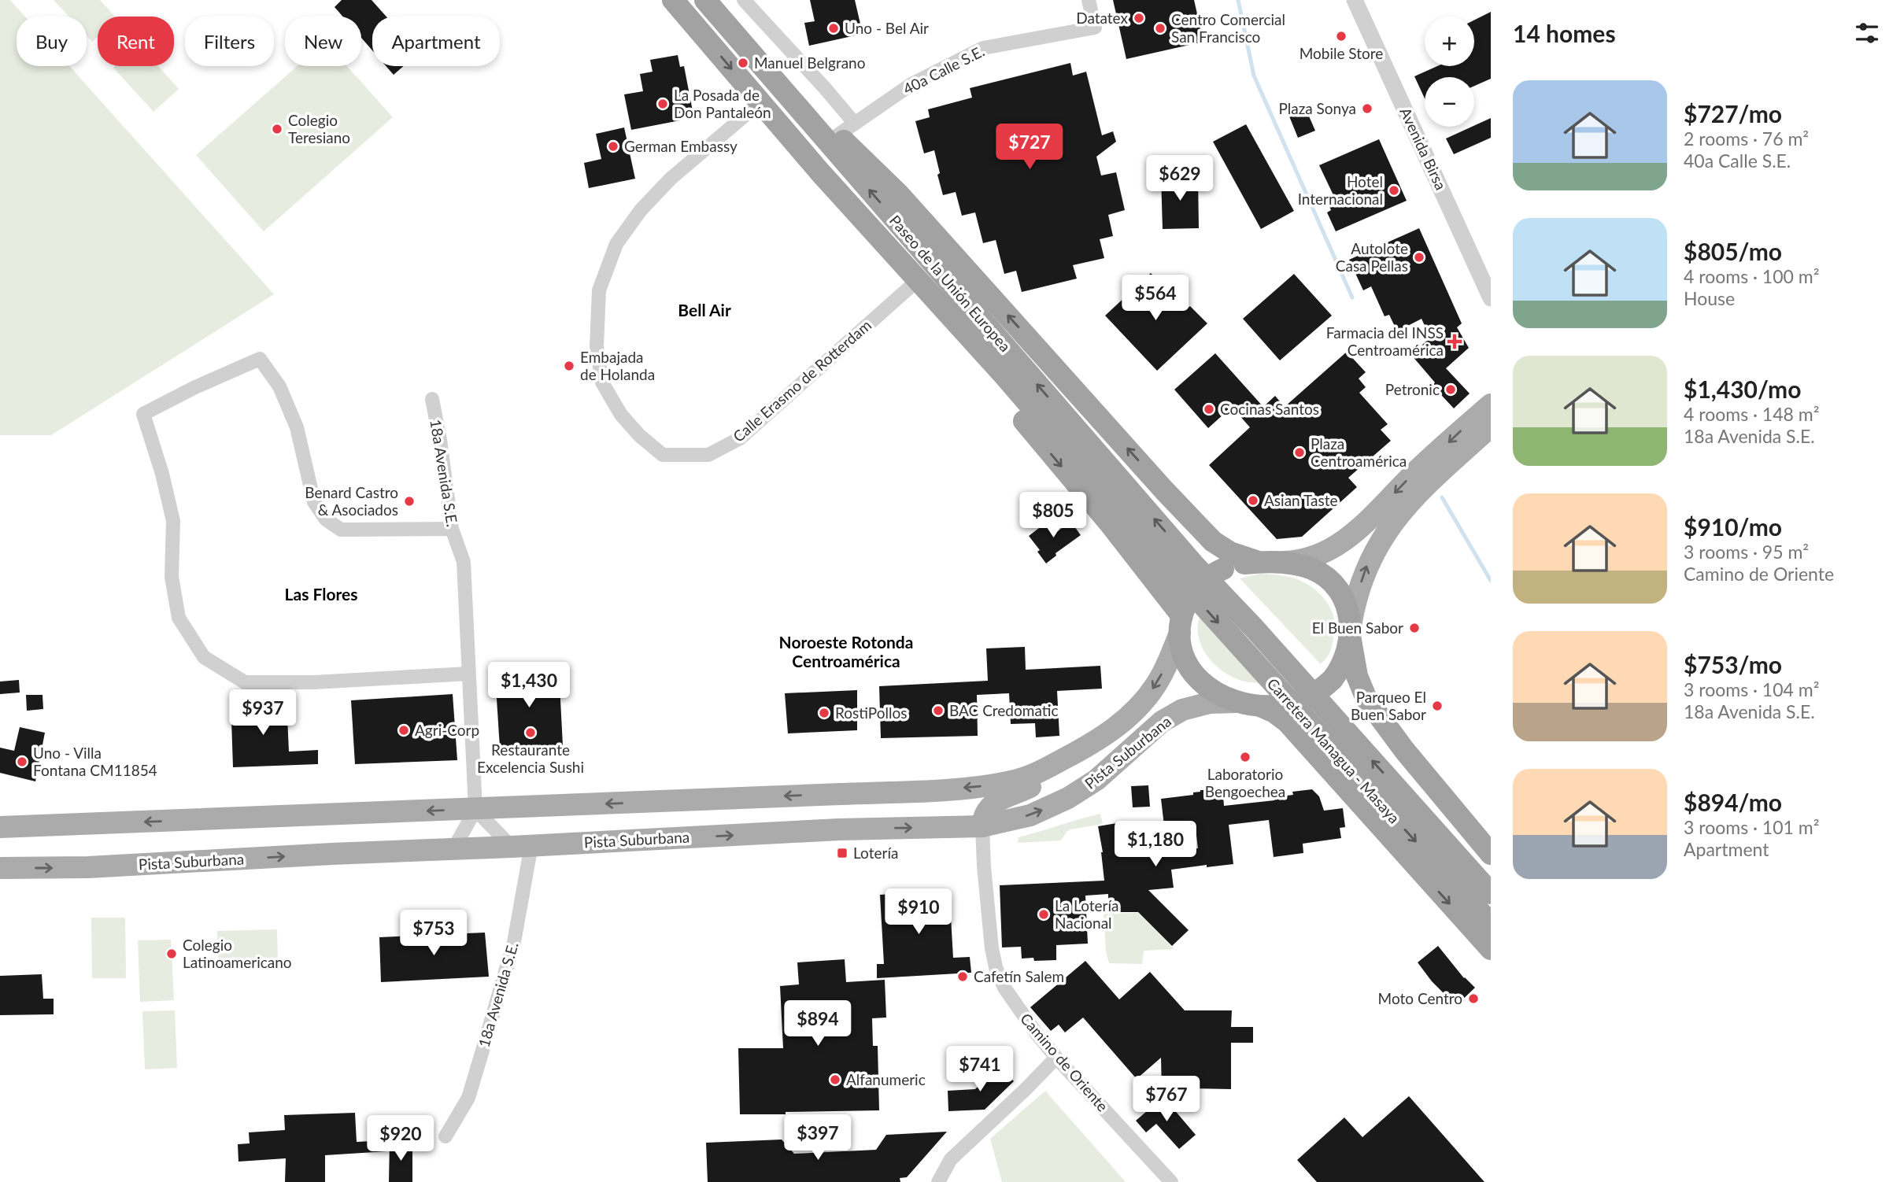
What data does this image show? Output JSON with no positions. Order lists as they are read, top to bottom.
{
  "streets": {
    "highway": ["Paseo de la Unión Europea", "Carretera Managua - Masaya"],
    "main road": ["Pista Suburbana"],
    "street": [
      "40a Calle S.E.",
      "Avenida Birsa",
      "Calle Erasmo de Rotterdam",
      "18a Avenida S.E.",
      "Camino de Oriente"
    ]
  },
  "crossings": [
    ["Paseo de la Unión Europea", "Calle Erasmo de Rotterdam"],
    ["Paseo de la Unión Europea", "Carretera Managua - Masaya"],
    ["Paseo de la Unión Europea", "Pista Suburbana"],
    ["18a Avenida S.E.", "Pista Suburbana"],
    ["Pista Suburbana", "Camino de Oriente"]
  ],
  "districts": ["Bell Air", "Las Flores", "Noroeste Rotonda Centroamérica"],
  "places": {
    "other": [
      "Datatex",
      "Uno - Bel Air",
      "Centro Comercial San Francisco",
      "Mobile Store",
      "Manuel Belgrano",
      "La Posada de Don Pantaleón",
      "Plaza Sonya",
      "Colegio Teresiano",
      "German Embassy",
      "Hotel Internacional",
      "Autolote Casa Pellas",
      "Embajada de Holanda",
      "Petronic",
      "Cocinas Santos",
      "Plaza Centroamérica",
      "Asian Taste",
      "Benard Castro & Asociados",
      "El Buen Sabor",
      "Parqueo El Buen Sabor",
      "BAC Credomatic",
      "RostiPollos",
      "Agri-Corp",
      "Restaurante Excelencia Sushi",
      "Laboratorio Bengoechea",
      "Uno - Villa Fontana CM11854",
      "La Lotería Nacional",
      "Colegio Latinoamericano",
      "Cafetín Salem",
      "Moto Centro",
      "Alfanumeric"
    ],
    "health": ["Farmacia del INSS Centroamérica"],
    "transit": ["Lotería"]
  },
  "page": {
    "heading": "14 homes",
    "map_buttons": ["+", "−"],
    "chip": [
      "Buy",
      "Rent",
      "Filters",
      "New",
      "Apartment"
    ],
    "list": [
      {
        "name": "$727/mo",
        "note": "2 rooms · 76 m² · 40a Calle S.E."
      },
      {
        "name": "$805/mo",
        "note": "4 rooms · 100 m² · House"
      },
      {
        "name": "$1,430/mo",
        "note": "4 rooms · 148 m² · 18a Avenida S.E."
      },
      {
        "name": "$910/mo",
        "note": "3 rooms · 95 m² · Camino de Oriente"
      },
      {
        "name": "$753/mo",
        "note": "3 rooms · 104 m² · 18a Avenida S.E."
      },
      {
        "name": "$894/mo",
        "note": "3 rooms · 101 m² · Apartment"
      }
    ],
    "price": [
      "$727",
      "$629",
      "$564",
      "$805",
      "$1,430",
      "$937",
      "$1,180",
      "$910",
      "$753",
      "$894",
      "$741",
      "$767",
      "$397",
      "$920"
    ]
  }
}
